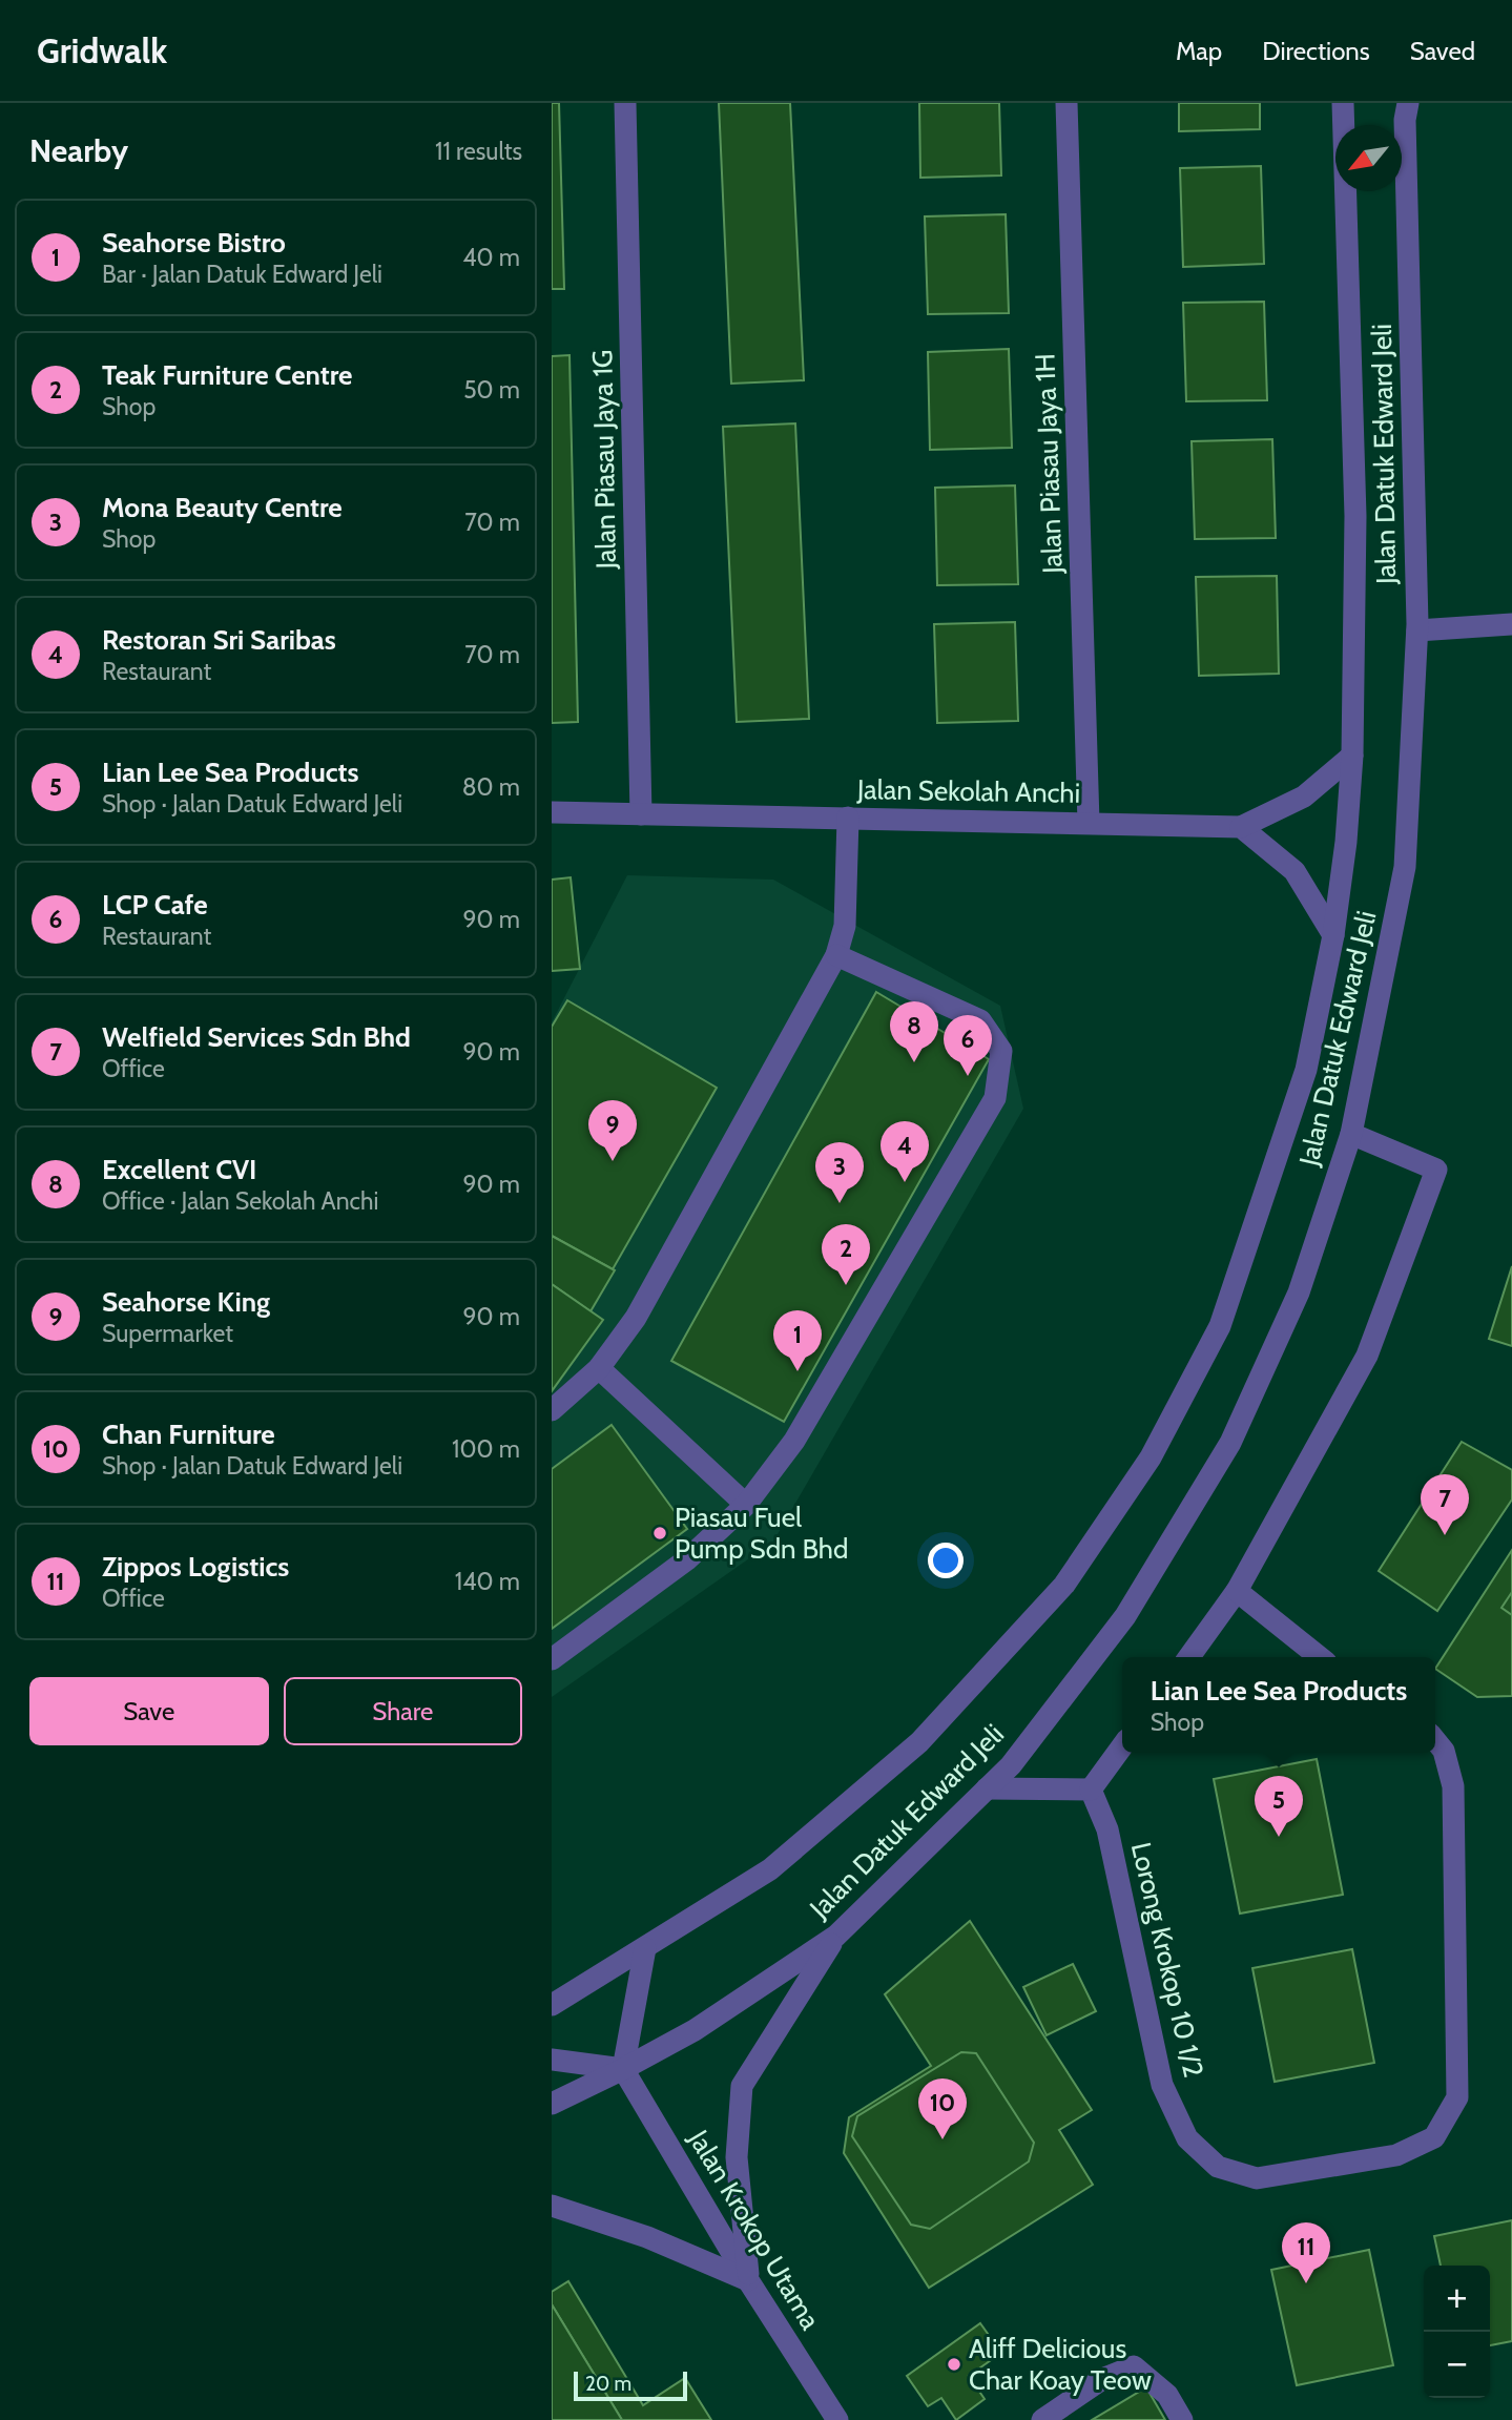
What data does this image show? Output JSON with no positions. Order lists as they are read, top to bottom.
{
  "streets": {
    "street": [
      "Jalan Datuk Edward Jeli",
      "Jalan Piasau Jaya 1G",
      "Jalan Piasau Jaya 1H",
      "Jalan Sekolah Anchi",
      "Lorong Krokop 10 1/2",
      "Jalan Krokop Utama"
    ]
  },
  "crossings": [
    ["Jalan Datuk Edward Jeli", "Jalan Krokop Utama"],
    ["Jalan Piasau Jaya 1G", "Jalan Sekolah Anchi"],
    ["Jalan Piasau Jaya 1H", "Jalan Sekolah Anchi"]
  ],
  "places": ["Piasau Fuel Pump Sdn Bhd", "Aliff Delicious Char Koay Teow"],
  "scale_bar": "20 m",
  "north": "bottom left",
  "page": {
    "header": "Gridwalk",
    "nav": ["Map", "Directions", "Saved"],
    "heading": ["Nearby", "11 results"],
    "list": [
      {
        "mark": "1",
        "name": "Seahorse Bistro",
        "note": "Bar · Jalan Datuk Edward Jeli",
        "value": "40 m"
      },
      {
        "mark": "2",
        "name": "Teak Furniture Centre",
        "note": "Shop",
        "value": "50 m"
      },
      {
        "mark": "3",
        "name": "Mona Beauty Centre",
        "note": "Shop",
        "value": "70 m"
      },
      {
        "mark": "4",
        "name": "Restoran Sri Saribas",
        "note": "Restaurant",
        "value": "70 m"
      },
      {
        "mark": "5",
        "name": "Lian Lee Sea Products",
        "note": "Shop · Jalan Datuk Edward Jeli",
        "value": "80 m"
      },
      {
        "mark": "6",
        "name": "LCP Cafe",
        "note": "Restaurant",
        "value": "90 m"
      },
      {
        "mark": "7",
        "name": "Welfield Services Sdn Bhd",
        "note": "Office",
        "value": "90 m"
      },
      {
        "mark": "8",
        "name": "Excellent CVI",
        "note": "Office · Jalan Sekolah Anchi",
        "value": "90 m"
      },
      {
        "mark": "9",
        "name": "Seahorse King",
        "note": "Supermarket",
        "value": "90 m"
      },
      {
        "mark": "10",
        "name": "Chan Furniture",
        "note": "Shop · Jalan Datuk Edward Jeli",
        "value": "100 m"
      },
      {
        "mark": "11",
        "name": "Zippos Logistics",
        "note": "Office",
        "value": "140 m"
      }
    ],
    "pins": [
      "8",
      "6",
      "9",
      "4",
      "3",
      "2",
      "1",
      "7",
      "5",
      "10",
      "11"
    ],
    "buttons": ["Save", "Share"],
    "popup": ["Lian Lee Sea Products", "Shop"],
    "map_buttons": ["+", "−"],
    "scale": "20 m"
  }
}
